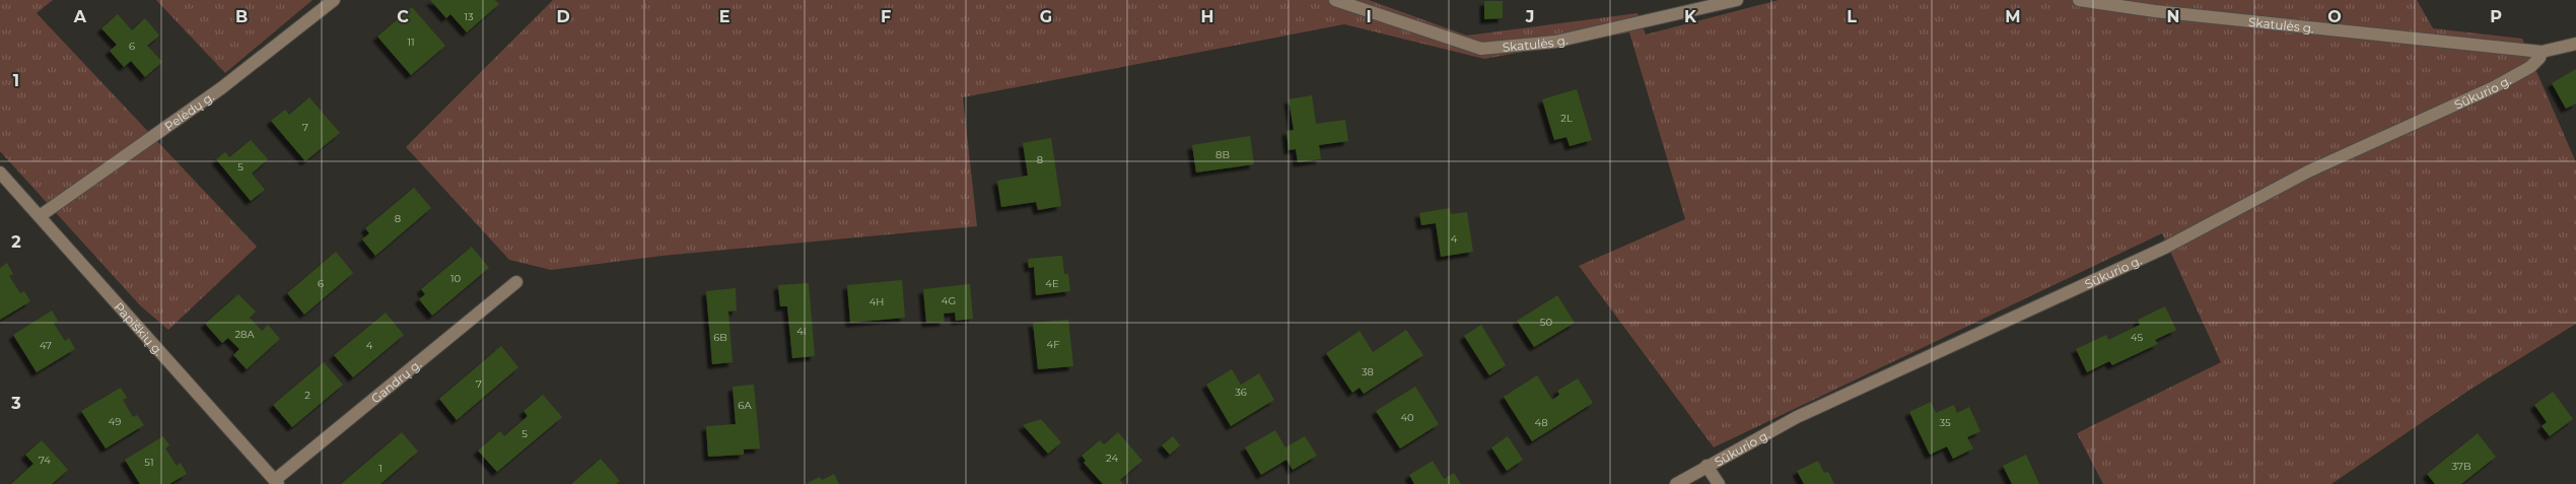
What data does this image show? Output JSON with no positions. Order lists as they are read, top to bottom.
{
  "streets": {
    "street": [
      "Skatulės g.",
      "Sūkurio g.",
      "Pelėdų g.",
      "Papiškių g.",
      "Gandrų g."
    ]
  },
  "crossings": [
    ["Skatulės g.", "Sūkurio g."],
    ["Pelėdų g.", "Papiškių g."],
    ["Papiškių g.", "Gandrų g."]
  ],
  "house_numbers": [
    "13",
    "11",
    "6",
    "2L",
    "7",
    "8B",
    "8",
    "5",
    "8",
    "4",
    "10",
    "6",
    "4E",
    "4G",
    "4H",
    "50",
    "4I",
    "28A",
    "6B",
    "45",
    "4F",
    "47",
    "4",
    "38",
    "7",
    "36",
    "2",
    "6A",
    "40",
    "49",
    "48",
    "35",
    "5",
    "24",
    "74",
    "51",
    "37B",
    "1"
  ],
  "grid": {
    "columns": [
      "A",
      "B",
      "C",
      "D",
      "E",
      "F",
      "G",
      "H",
      "I",
      "J",
      "K",
      "L",
      "M",
      "N",
      "O",
      "P"
    ],
    "rows": ["1", "2", "3"]
  }
}
